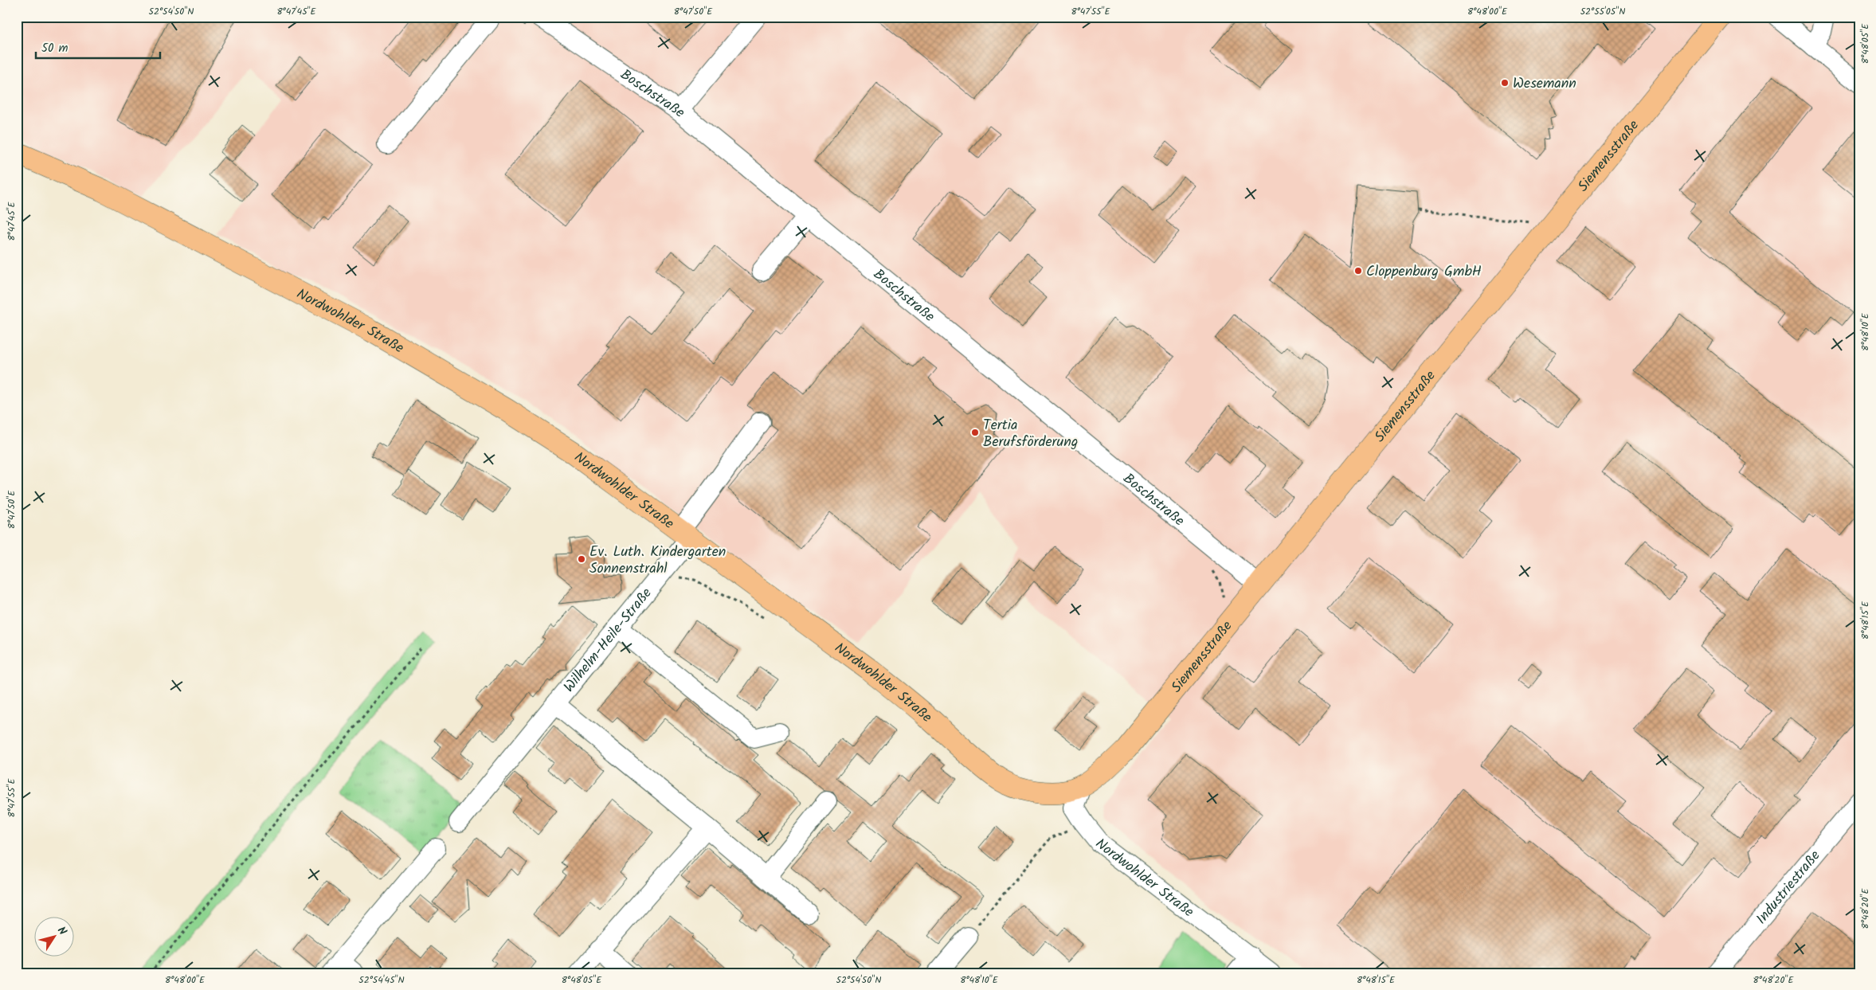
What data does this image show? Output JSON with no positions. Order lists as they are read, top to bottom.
{
  "streets": {
    "main road": ["Siemensstraße", "Nordwohlder Straße"],
    "street": ["Boschstraße", "Wilhelm-Heile-Straße", "Industriestraße"]
  },
  "crossings": [
    ["Boschstraße", "Siemensstraße"],
    ["Siemensstraße", "Nordwohlder Straße"],
    ["Nordwohlder Straße", "Wilhelm-Heile-Straße"]
  ],
  "places": [
    "Wesemann",
    "Cloppenburg GmbH",
    "Tertia Berufsförderung",
    "Ev. Luth. Kindergarten Sonnenstrahl"
  ],
  "scale_bar": "50 m",
  "north": "top right",
  "coordinates": [
    "52°54'50\"N",
    "8°47'45\"E",
    "8°47'50\"E",
    "8°47'55\"E",
    "8°48'00\"E",
    "52°55'05\"N",
    "8°48'05\"E",
    "8°48'10\"E",
    "8°48'15\"E",
    "8°48'20\"E",
    "52°54'45\"N"
  ]
}
